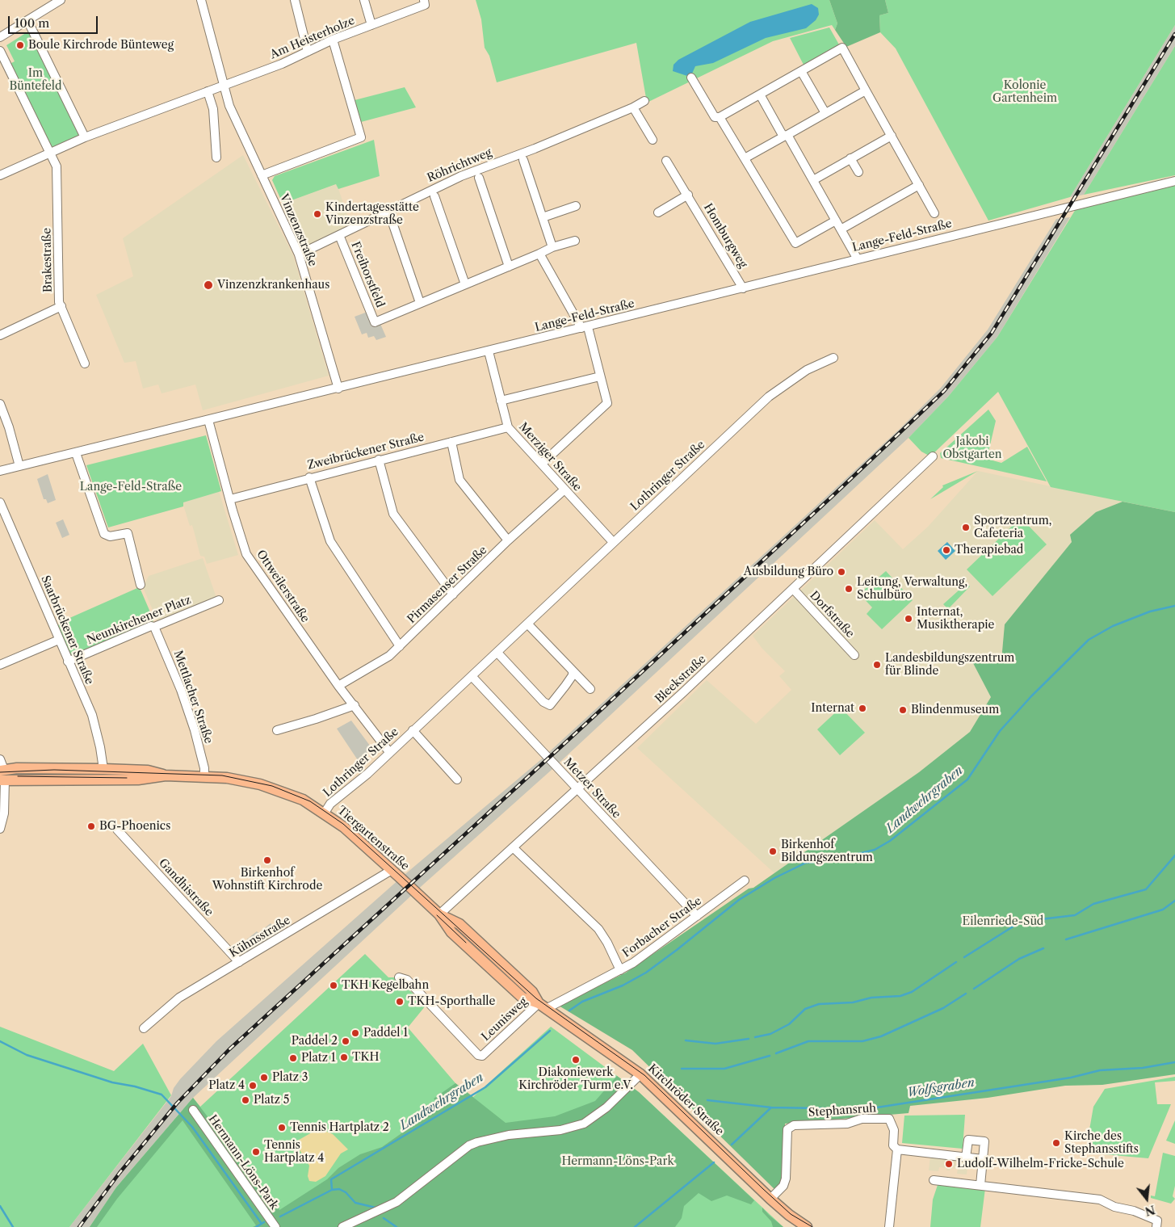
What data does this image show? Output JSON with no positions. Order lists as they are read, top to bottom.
{
  "streets": {
    "main road": ["Tiergartenstraße", "Kirchröder Straße"],
    "street": [
      "Am Heisterholze",
      "Röhrichtweg",
      "Vinzenzstraße",
      "Homburgweg",
      "Lange-Feld-Straße",
      "Brakestraße",
      "Freihorstfeld",
      "Zweibrückener Straße",
      "Merziger Straße",
      "Lothringer Straße",
      "Pirmasenser Straße",
      "Ottweilerstraße",
      "Dorfstraße",
      "Neunkirchener Platz",
      "Saarbrückener Straße",
      "Bleekstraße",
      "Mettlacher Straße",
      "Metzer Straße",
      "Gandhistraße",
      "Forbacher Straße",
      "Kühnsstraße",
      "Leunisweg",
      "Stephansruh",
      "Hermann-Löns-Park"
    ]
  },
  "crossings": [
    ["Am Heisterholze", "Vinzenzstraße"],
    ["Am Heisterholze", "Brakestraße"],
    ["Röhrichtweg", "Vinzenzstraße"],
    ["Röhrichtweg", "Freihorstfeld"],
    ["Vinzenzstraße", "Lange-Feld-Straße"],
    ["Homburgweg", "Lange-Feld-Straße"],
    ["Lange-Feld-Straße", "Merziger Straße"],
    ["Lange-Feld-Straße", "Ottweilerstraße"],
    ["Zweibrückener Straße", "Merziger Straße"],
    ["Zweibrückener Straße", "Ottweilerstraße"],
    ["Merziger Straße", "Lothringer Straße"],
    ["Merziger Straße", "Pirmasenser Straße"],
    ["Lothringer Straße", "Ottweilerstraße"],
    ["Lothringer Straße", "Metzer Straße"],
    ["Lothringer Straße", "Tiergartenstraße"],
    ["Pirmasenser Straße", "Ottweilerstraße"],
    ["Dorfstraße", "Bleekstraße"],
    ["Neunkirchener Platz", "Saarbrückener Straße"],
    ["Neunkirchener Platz", "Mettlacher Straße"],
    ["Saarbrückener Straße", "Tiergartenstraße"],
    ["Bleekstraße", "Metzer Straße"],
    ["Bleekstraße", "Tiergartenstraße"],
    ["Mettlacher Straße", "Tiergartenstraße"],
    ["Metzer Straße", "Forbacher Straße"],
    ["Tiergartenstraße", "Forbacher Straße"],
    ["Tiergartenstraße", "Kühnsstraße"],
    ["Tiergartenstraße", "Leunisweg"],
    ["Tiergartenstraße", "Kirchröder Straße"],
    ["Gandhistraße", "Kühnsstraße"],
    ["Forbacher Straße", "Leunisweg"],
    ["Forbacher Straße", "Kirchröder Straße"],
    ["Leunisweg", "Kirchröder Straße"],
    ["Kirchröder Straße", "Stephansruh"]
  ],
  "water": ["Landwehrgraben", "Wolfsgraben"],
  "parks": [
    "Im Büntefeld",
    "Kolonie Gartenheim",
    "Jakobi Obstgarten",
    "Lange-Feld-Straße",
    "Eilenriede-Süd",
    "Hermann-Löns-Park"
  ],
  "places": [
    "Boule Kirchrode Bünteweg",
    "Kindertagesstätte Vinzenzstraße",
    "Vinzenzkrankenhaus",
    "Sportzentrum, Cafeteria",
    "Therapiebad",
    "Ausbildung Büro",
    "Leitung, Verwaltung, Schulbüro",
    "Internat, Musiktherapie",
    "Landesbildungszentrum für Blinde",
    "Internat",
    "Blindenmuseum",
    "BG-Phoenics",
    "Birkenhof Bildungszentrum",
    "Birkenhof Wohnstift Kirchrode",
    "TKH Kegelbahn",
    "TKH-Sporthalle",
    "Paddel 1",
    "Paddel 2",
    "TKH",
    "Platz 1",
    "Diakoniewerk Kirchröder Turm e.V.",
    "Platz 3",
    "Platz 4",
    "Platz 5",
    "Tennis Hartplatz 2",
    "Kirche des Stephansstifts",
    "Tennis Hartplatz 4",
    "Ludolf-Wilhelm-Fricke-Schule"
  ],
  "scale_bar": "100 m",
  "north": "bottom"
}
